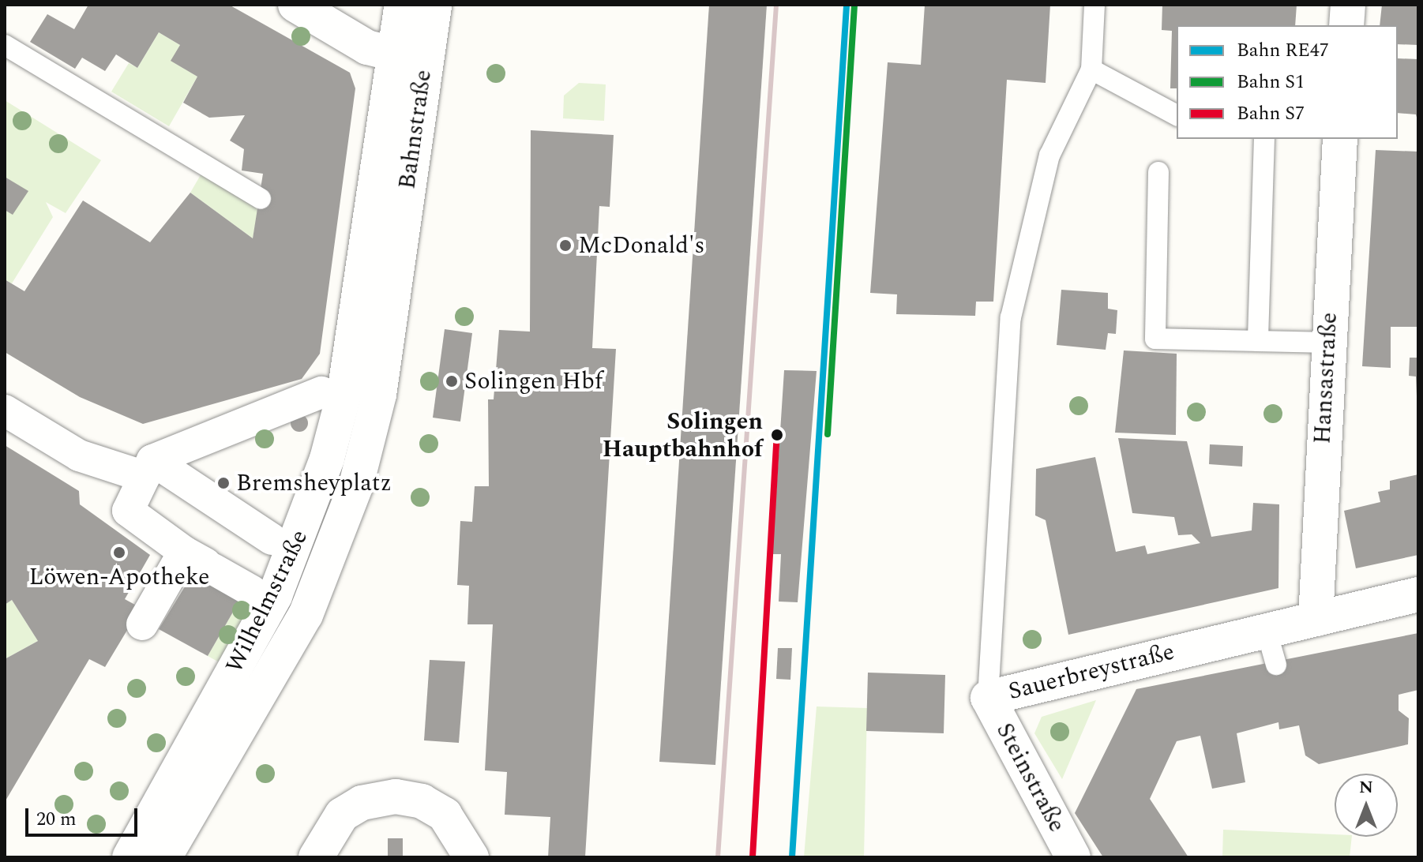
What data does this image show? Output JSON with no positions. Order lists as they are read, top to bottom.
{
  "streets": {
    "street": [
      "Bahnstraße",
      "Hansastraße",
      "Wilhelmstraße",
      "Sauerbreystraße",
      "Steinstraße"
    ]
  },
  "crossings": [
    ["Bahnstraße", "Wilhelmstraße"],
    ["Hansastraße", "Sauerbreystraße"],
    ["Sauerbreystraße", "Steinstraße"]
  ],
  "places": [
    "McDonald's",
    "Solingen Hbf",
    "Solingen Hauptbahnhof",
    "Bremsheyplatz",
    "Löwen-Apotheke"
  ],
  "lines": ["rail line RE47", "rail line S1", "rail line S7"],
  "legend": ["Bahn RE47", "Bahn S1", "Bahn S7"],
  "scale_bar": "20 m",
  "north": "top"
}
